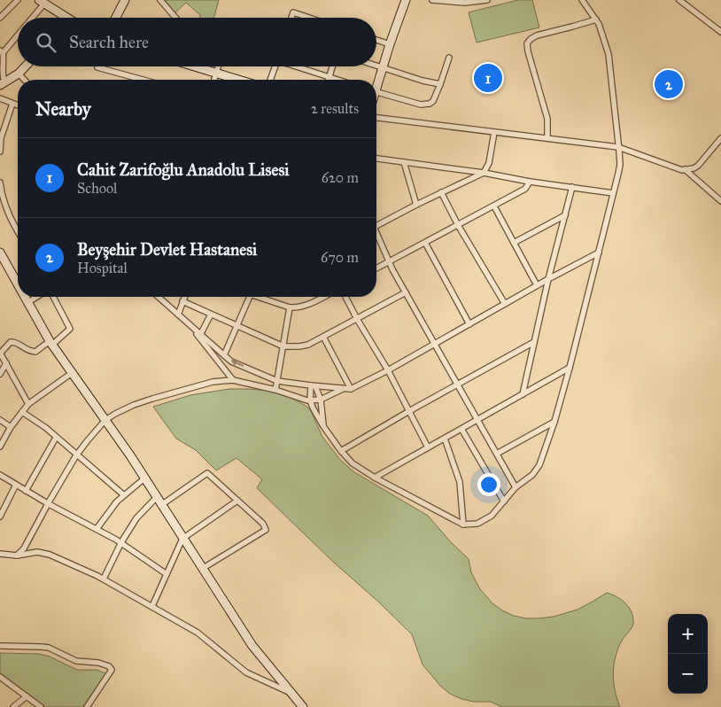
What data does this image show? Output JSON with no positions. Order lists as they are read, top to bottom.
{
  "page": {
    "search": "Search here",
    "pins": ["1", "2"],
    "heading": ["Nearby", "2 results"],
    "list": [
      {
        "mark": "1",
        "name": "Cahit Zarifoğlu Anadolu Lisesi",
        "note": "School",
        "value": "620 m"
      },
      {
        "mark": "2",
        "name": "Beyşehir Devlet Hastanesi",
        "note": "Hospital",
        "value": "670 m"
      }
    ],
    "map_buttons": ["+", "−"]
  }
}
